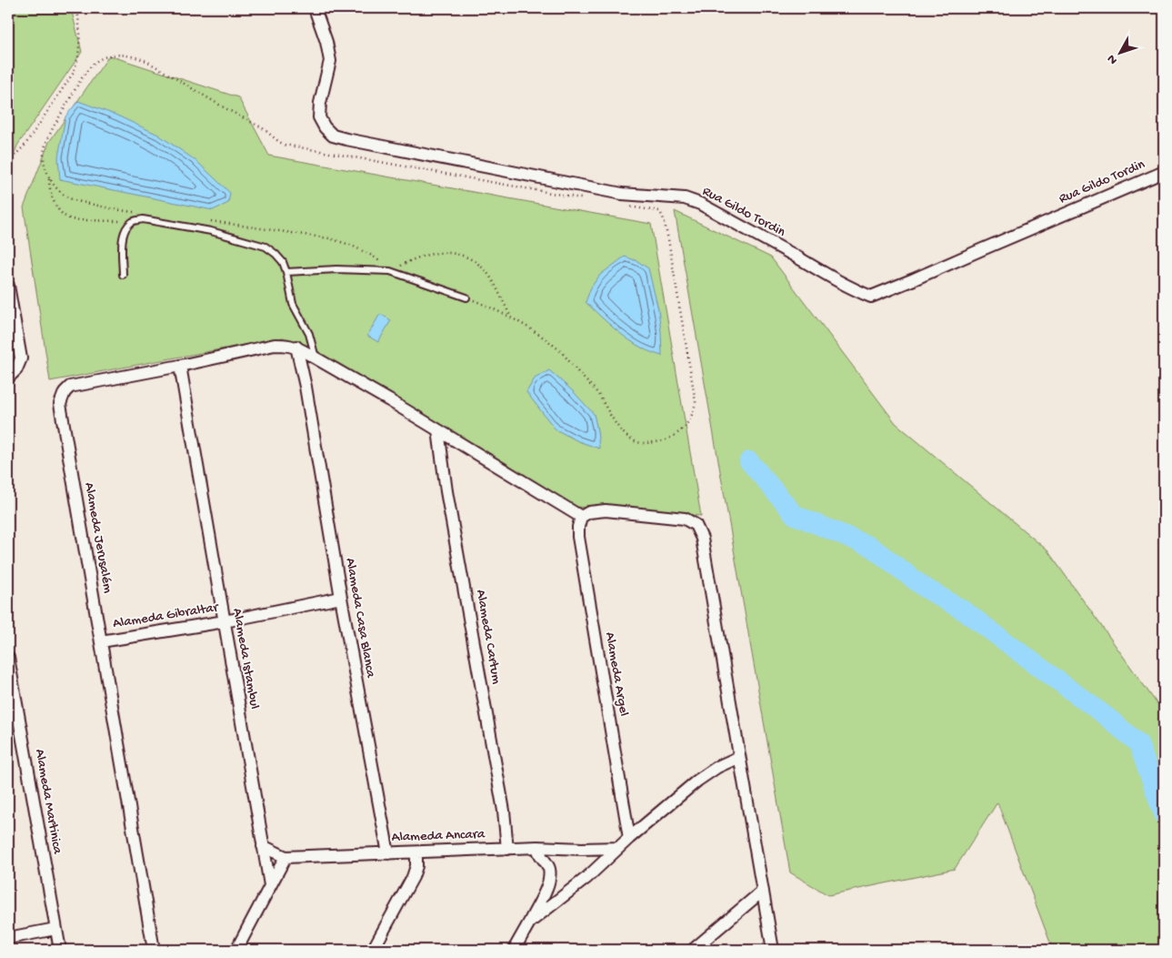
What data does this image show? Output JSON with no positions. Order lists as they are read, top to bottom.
{
  "streets": {
    "street": [
      "Rua Gildo Tordin",
      "Alameda Jerusalém",
      "Alameda Gibraltar",
      "Alameda Casa Blanca",
      "Alameda Cartum",
      "Alameda Istambul",
      "Alameda Argel",
      "Alameda Martinica",
      "Alameda Ancara"
    ]
  },
  "crossings": [
    ["Alameda Jerusalém", "Alameda Gibraltar"],
    ["Alameda Jerusalém", "Alameda Casa Blanca"],
    ["Alameda Jerusalém", "Alameda Cartum"],
    ["Alameda Jerusalém", "Alameda Istambul"],
    ["Alameda Jerusalém", "Alameda Argel"],
    ["Alameda Gibraltar", "Alameda Casa Blanca"],
    ["Alameda Gibraltar", "Alameda Istambul"],
    ["Alameda Casa Blanca", "Alameda Ancara"],
    ["Alameda Cartum", "Alameda Ancara"],
    ["Alameda Istambul", "Alameda Ancara"]
  ],
  "north": "bottom left"
}
